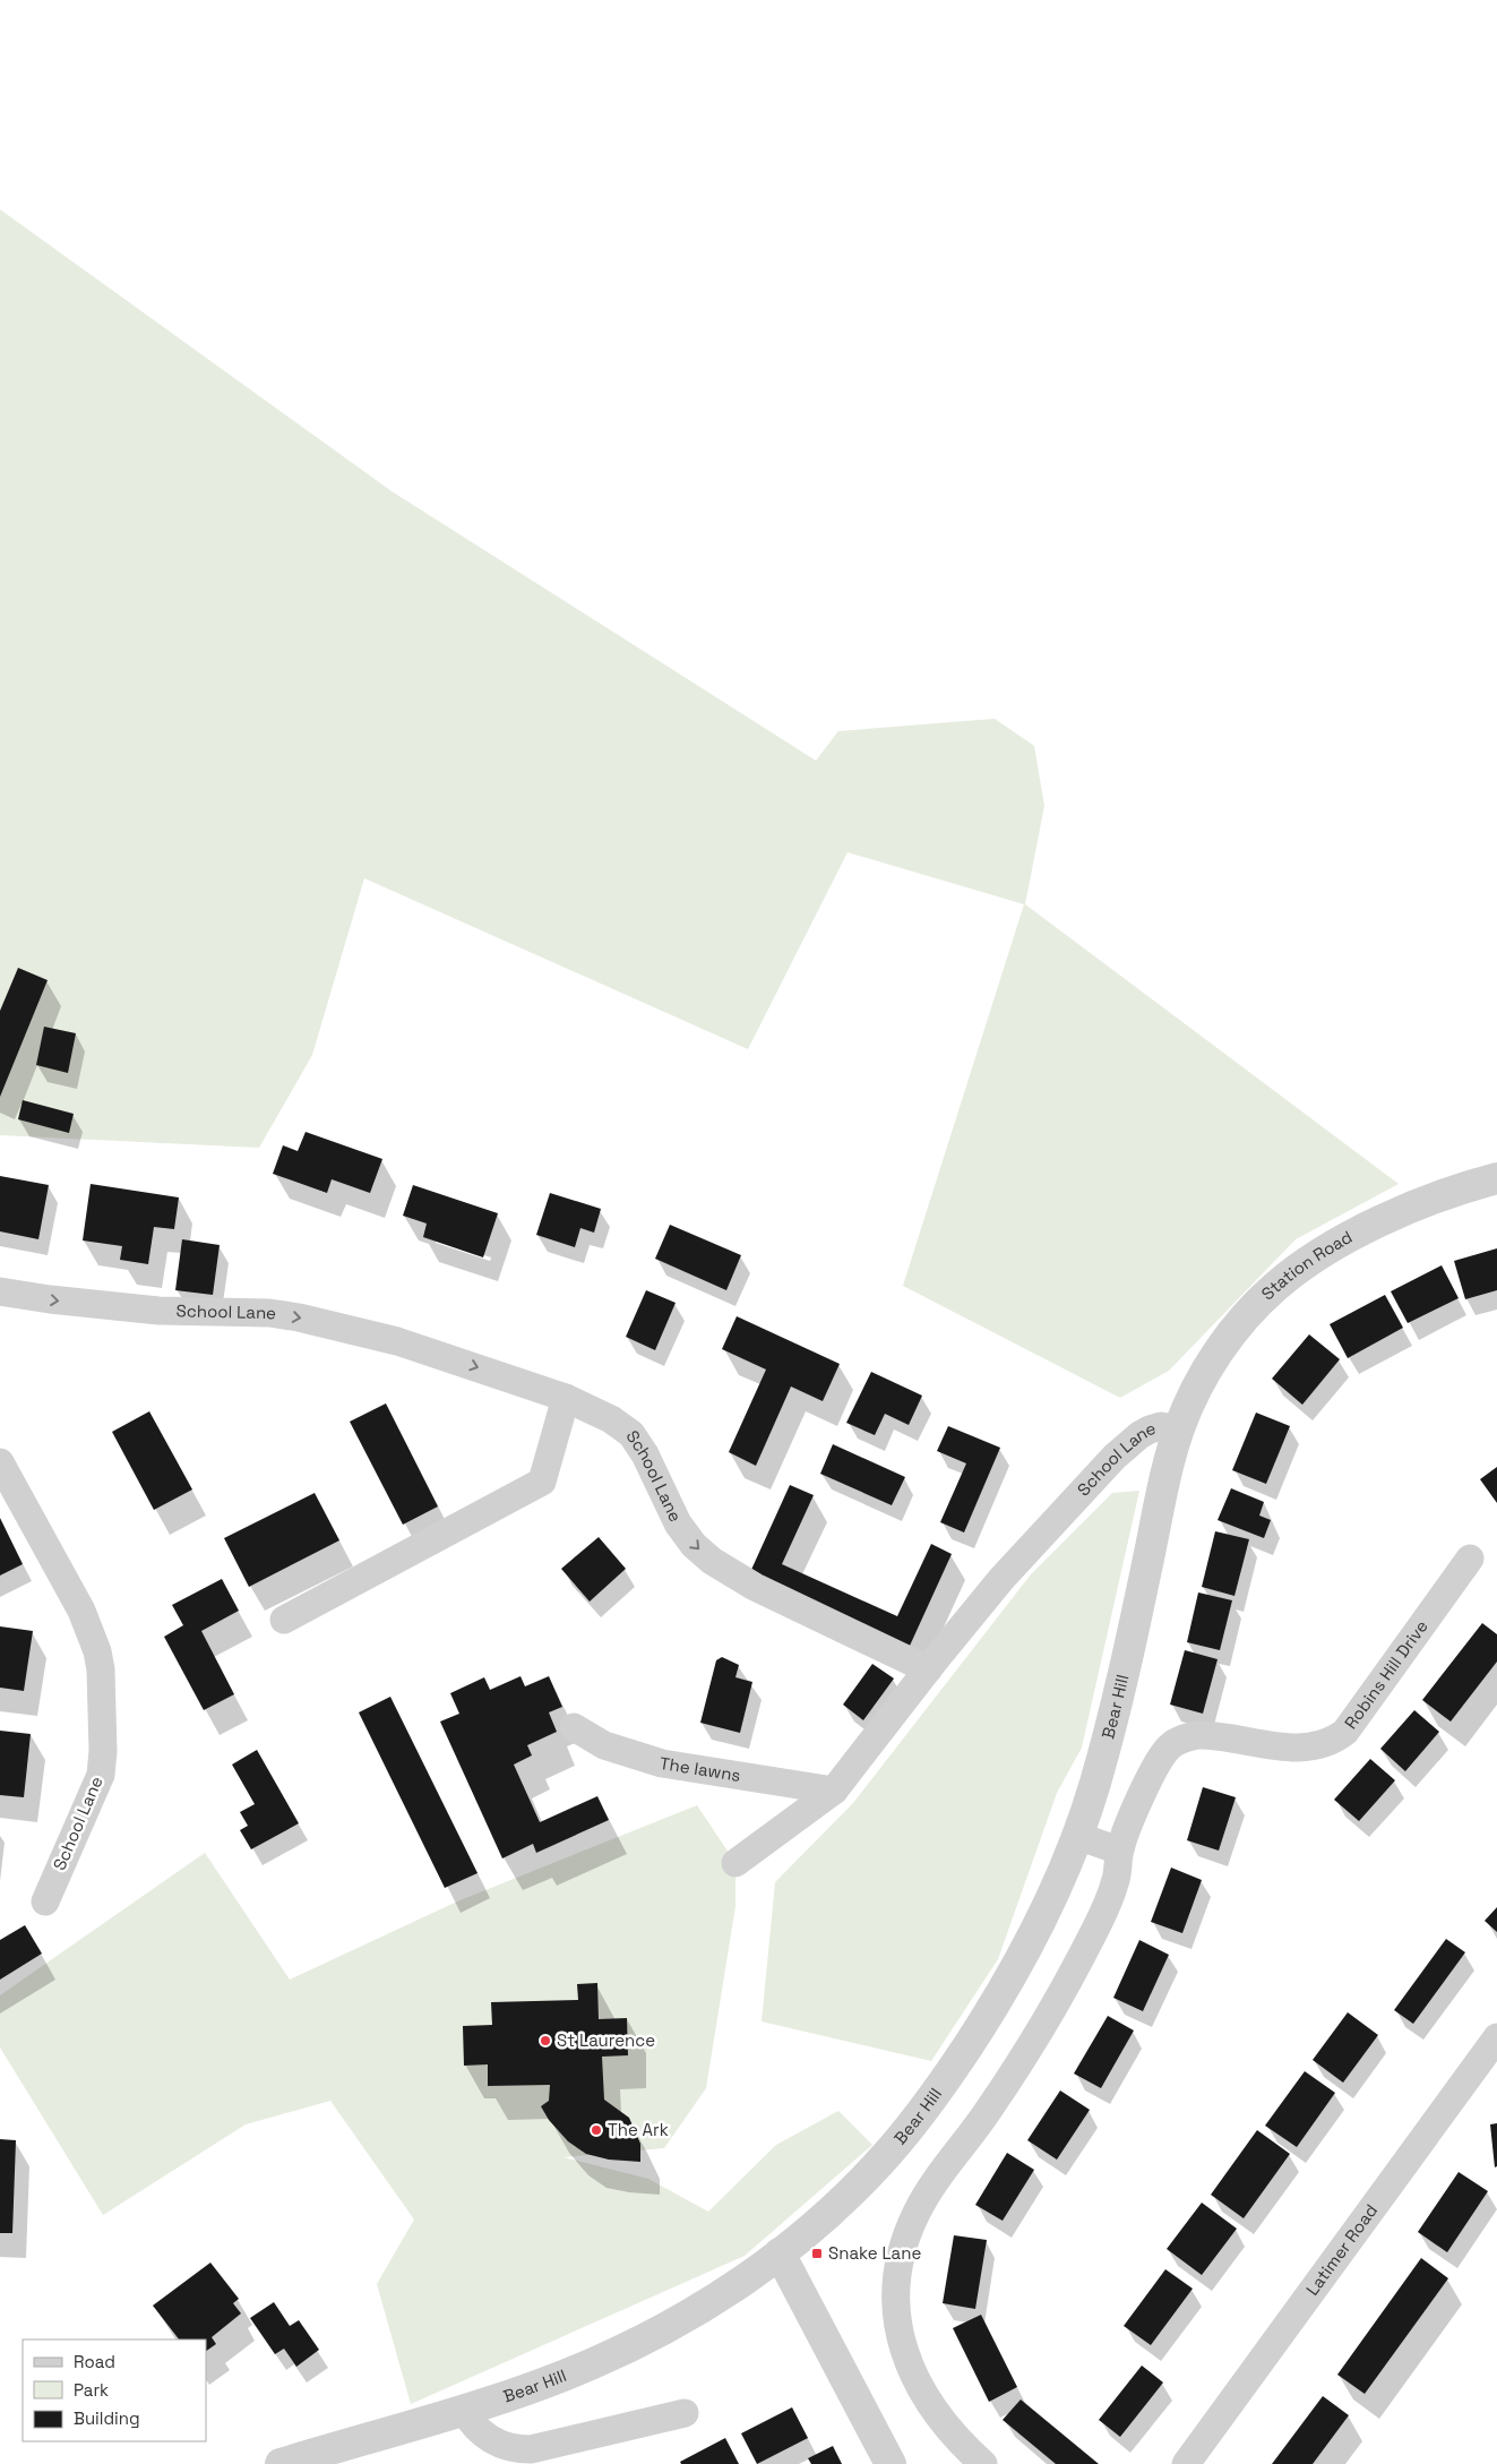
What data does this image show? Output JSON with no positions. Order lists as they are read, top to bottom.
{
  "streets": {
    "street": [
      "Station Road",
      "School Lane",
      "Robins Hill Drive",
      "Bear Hill",
      "The lawns",
      "Latimer Road"
    ]
  },
  "crossings": [
    ["Station Road", "School Lane"],
    ["Station Road", "Bear Hill"],
    ["School Lane", "Bear Hill"]
  ],
  "one_way": ["School Lane"],
  "places": {
    "other": ["St Laurence", "The Ark"],
    "transit": ["Snake Lane"]
  },
  "legend": ["Road", "Park", "Building"]
}
